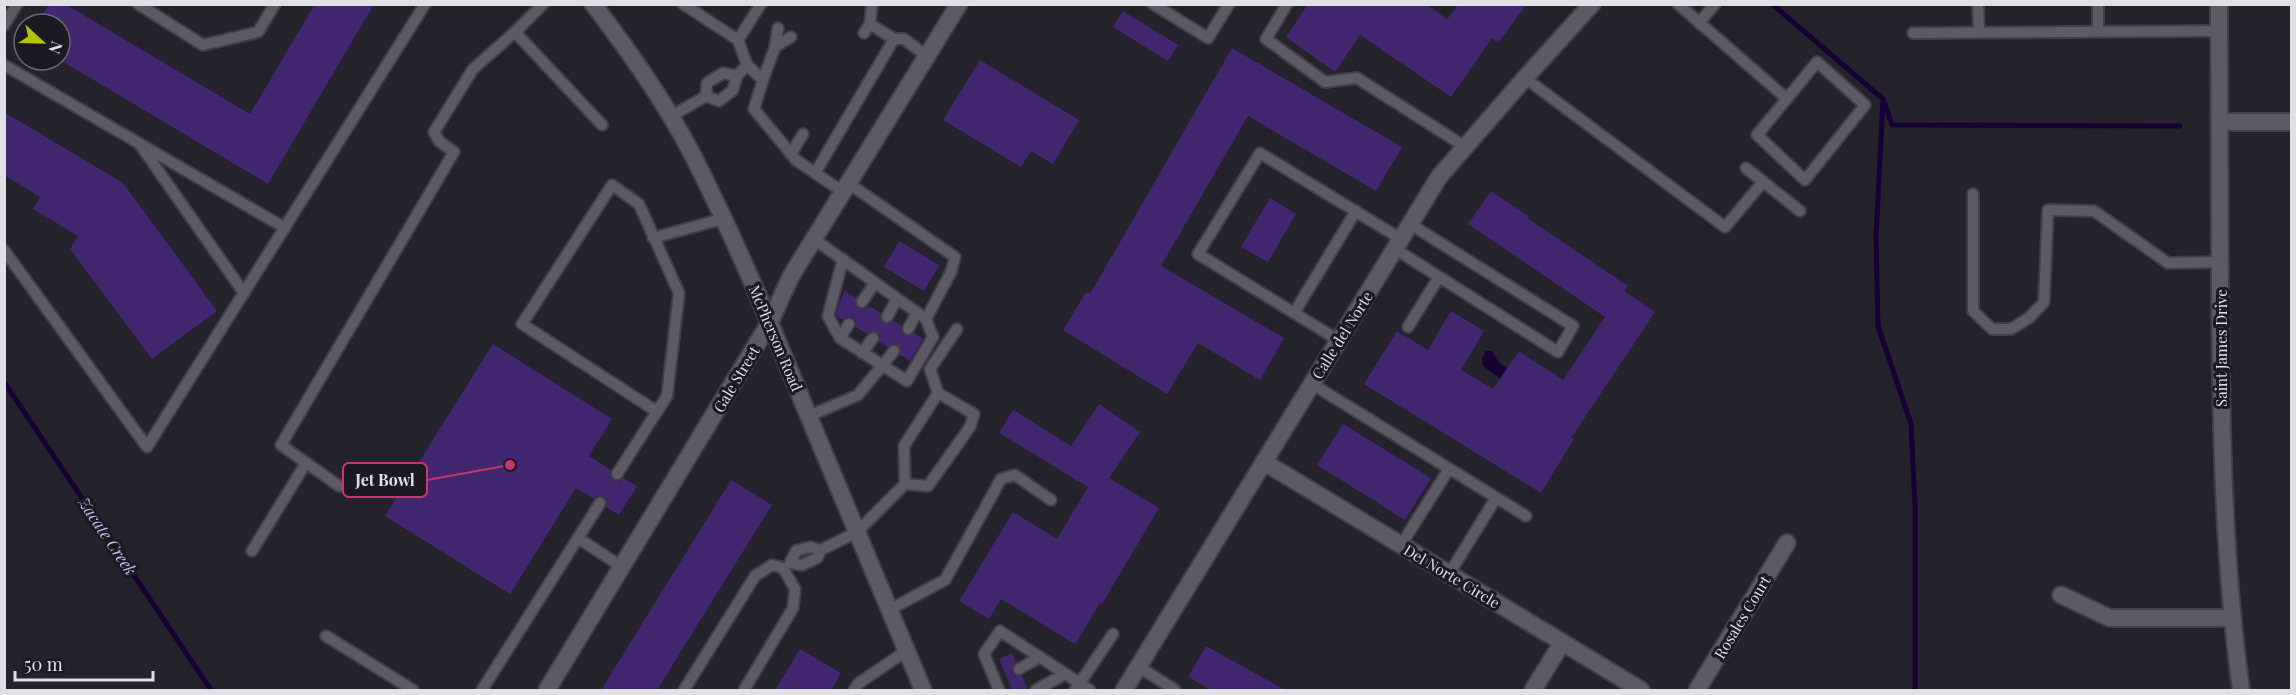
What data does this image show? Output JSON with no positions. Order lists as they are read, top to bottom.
{
  "streets": {
    "street": [
      "Calle del Norte",
      "McPherson Road",
      "Saint James Drive",
      "Gale Street",
      "Del Norte Circle",
      "Rosales Court"
    ]
  },
  "crossings": [
    ["Calle del Norte", "Del Norte Circle"],
    ["McPherson Road", "Gale Street"]
  ],
  "water": ["Zacate Creek"],
  "places": ["Jet Bowl"],
  "scale_bar": "50 m",
  "north": "right"
}
